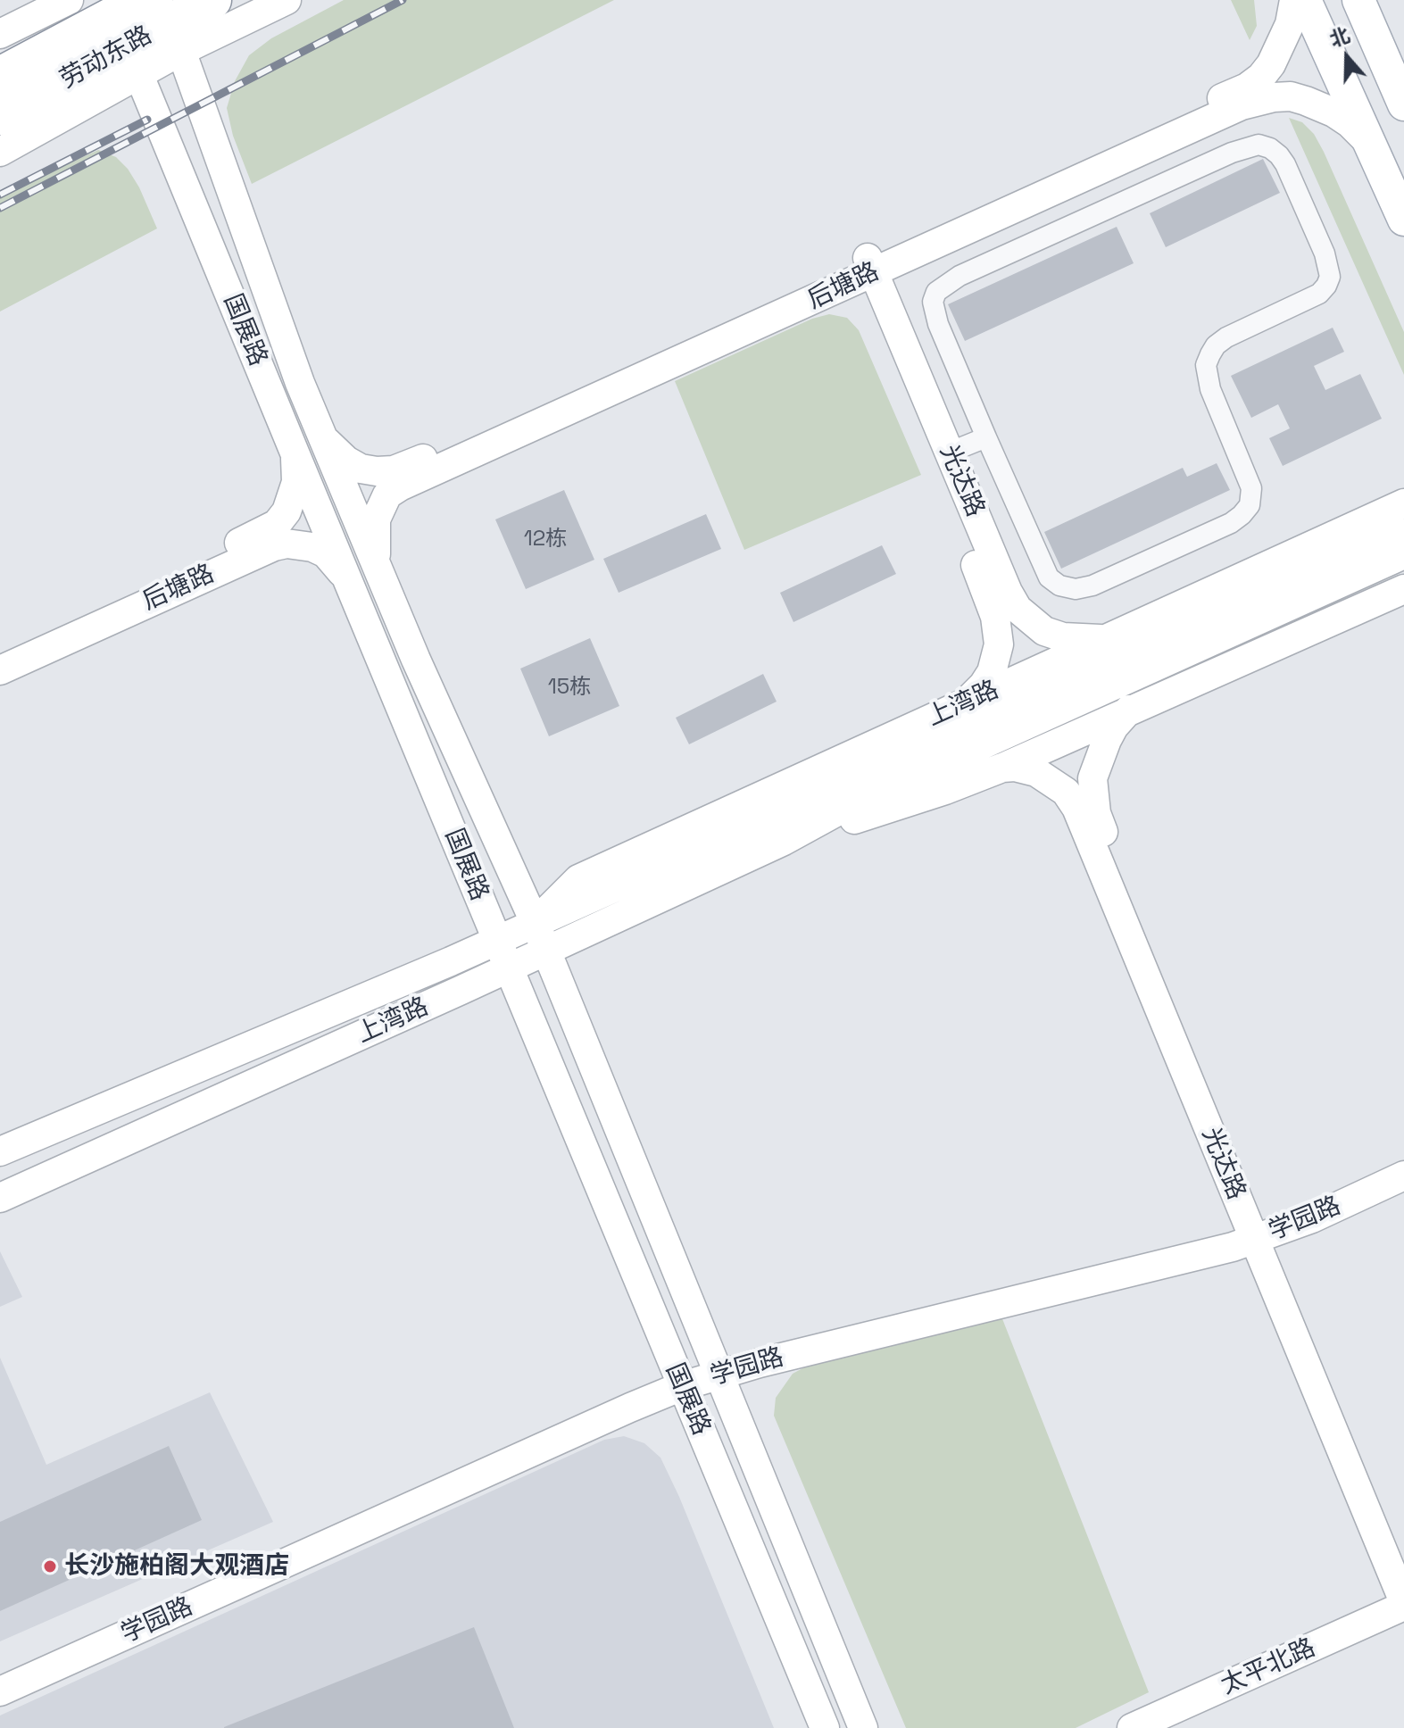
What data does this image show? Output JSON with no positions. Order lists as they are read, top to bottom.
{
  "streets": {
    "highway": ["劳动东路"],
    "street": [
      "后塘路",
      "国展路",
      "光达路",
      "上湾路",
      "学园路",
      "太平北路"
    ]
  },
  "crossings": [
    ["劳动东路", "国展路"],
    ["后塘路", "国展路"],
    ["后塘路", "光达路"],
    ["国展路", "上湾路"],
    ["国展路", "学园路"],
    ["光达路", "上湾路"],
    ["光达路", "学园路"],
    ["光达路", "太平北路"]
  ],
  "places": ["长沙施柏阁大观酒店"],
  "house_numbers": ["12栋", "15栋"],
  "north": "top"
}
